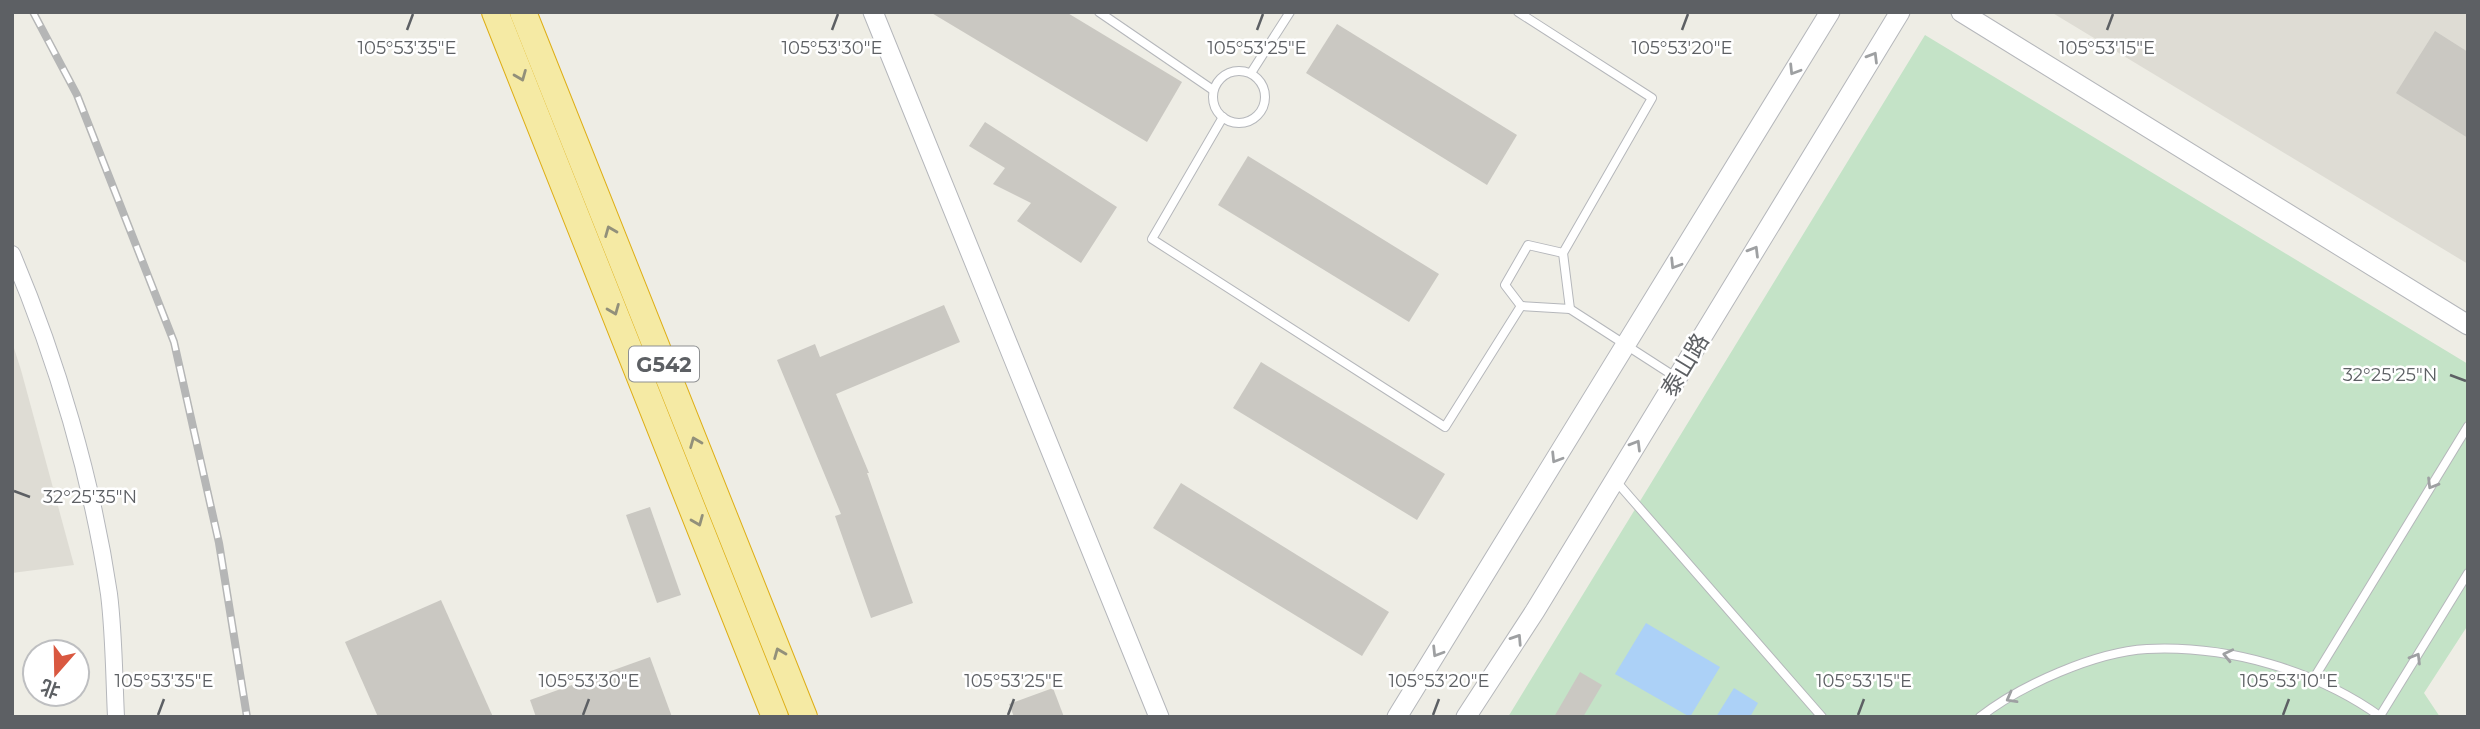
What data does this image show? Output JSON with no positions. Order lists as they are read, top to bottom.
{
  "streets": {
    "highway": ["G542"],
    "street": ["泰山路"]
  },
  "north": "bottom",
  "coordinates": [
    "105°53'35\"E",
    "105°53'30\"E",
    "105°53'25\"E",
    "105°53'20\"E",
    "105°53'15\"E",
    "32°25'25\"N",
    "32°25'35\"N",
    "105°53'10\"E"
  ]
}
